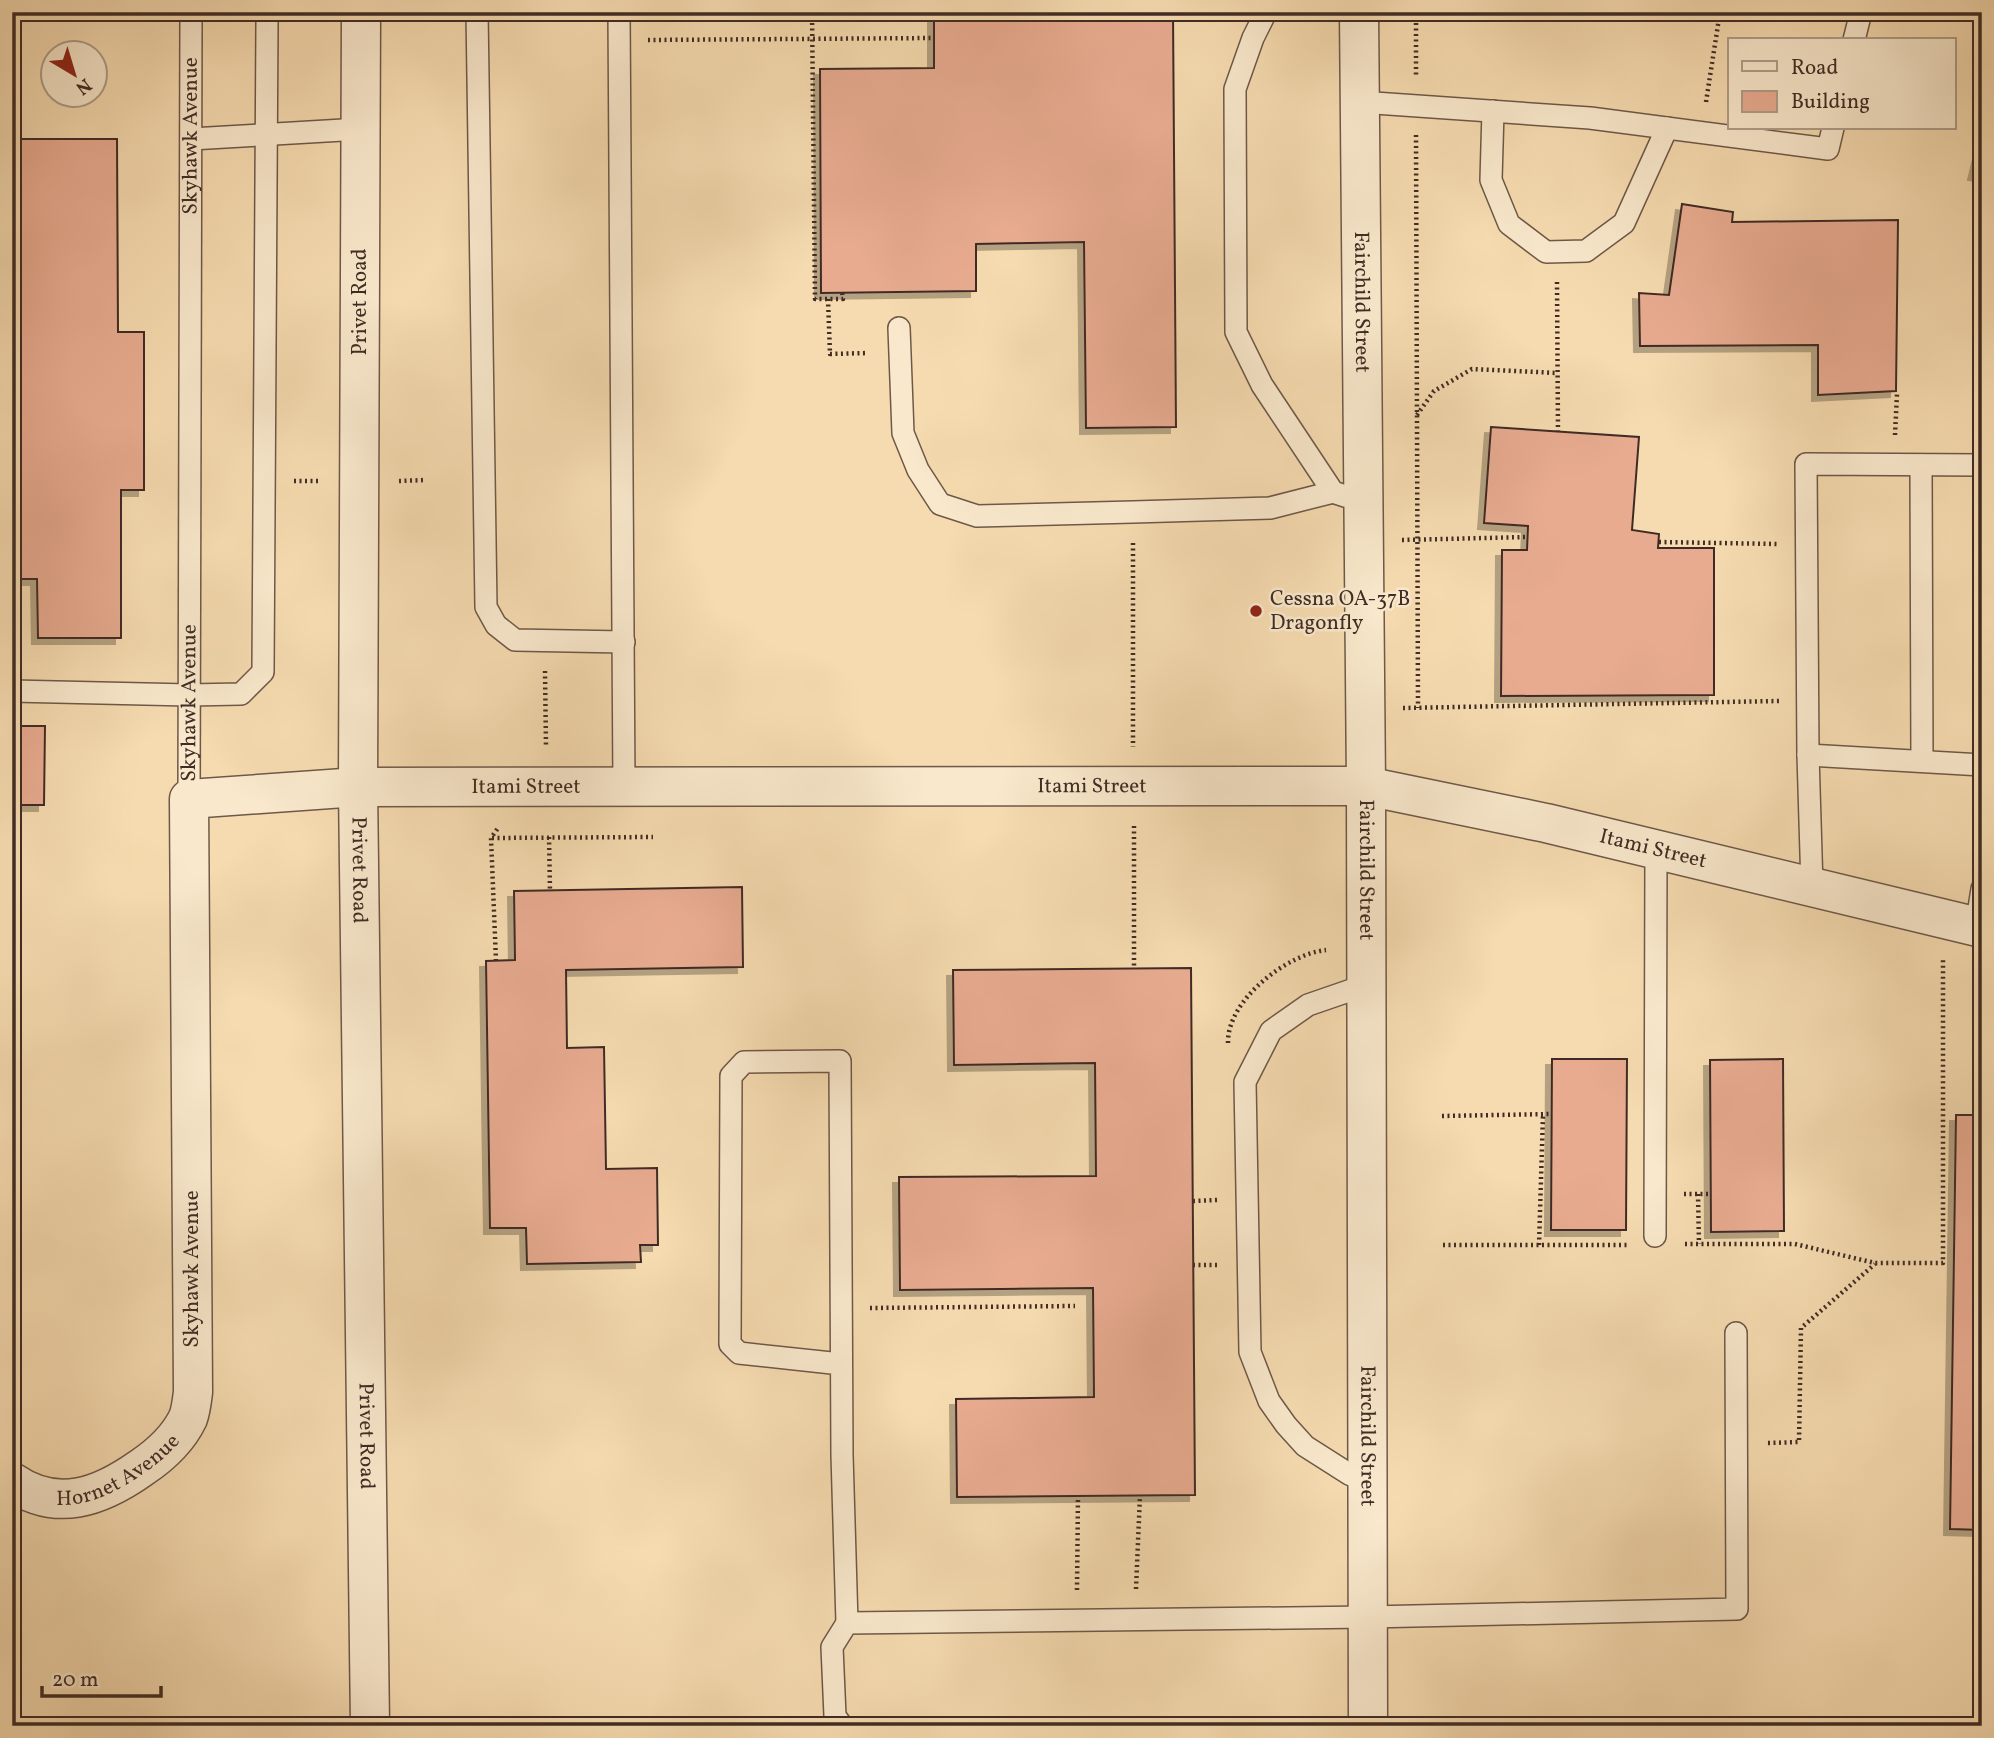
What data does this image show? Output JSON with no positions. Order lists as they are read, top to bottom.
{
  "streets": {
    "street": [
      "Skyhawk Avenue",
      "Privet Road",
      "Fairchild Street",
      "Itami Street",
      "Hornet Avenue"
    ]
  },
  "crossings": [
    ["Skyhawk Avenue", "Itami Street"],
    ["Skyhawk Avenue", "Hornet Avenue"],
    ["Privet Road", "Itami Street"],
    ["Fairchild Street", "Itami Street"]
  ],
  "places": ["Cessna OA-37B Dragonfly"],
  "legend": ["Road", "Building"],
  "scale_bar": "20 m",
  "north": "bottom right"
}
